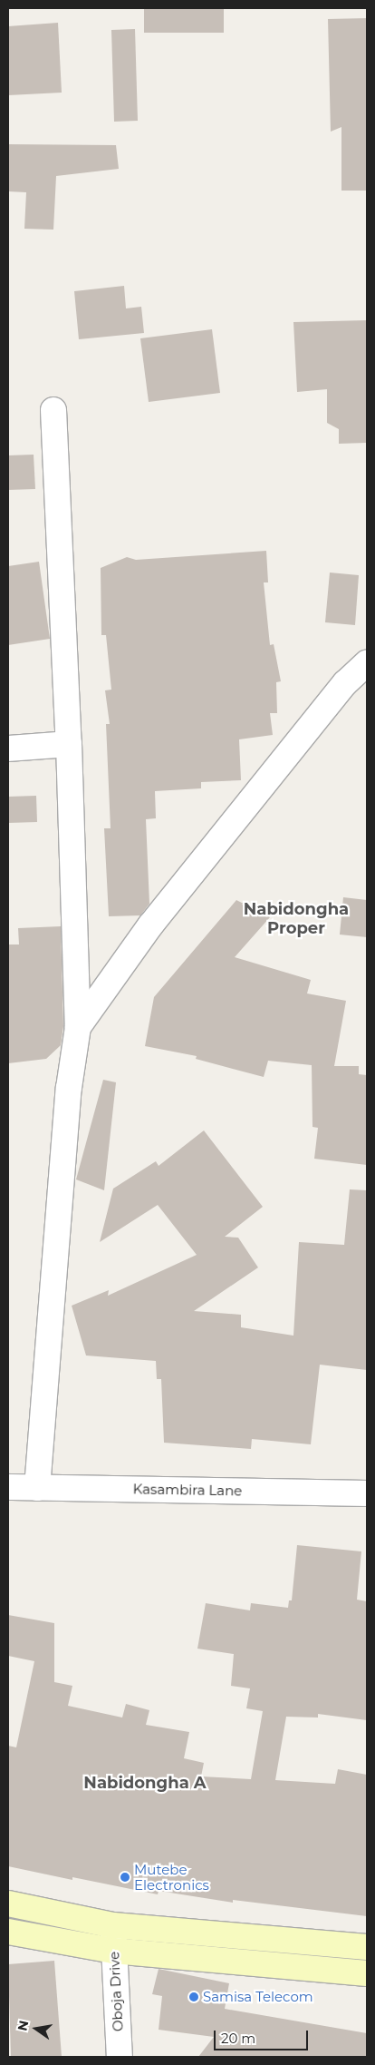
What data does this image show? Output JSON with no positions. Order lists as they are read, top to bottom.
{
  "streets": {
    "street": ["Kasambira Lane", "Oboja Drive"]
  },
  "districts": ["Nabidongha Proper", "Nabidongha A"],
  "places": ["Mutebe Electronics", "Samisa Telecom"],
  "scale_bar": "20 m",
  "north": "left"
}
